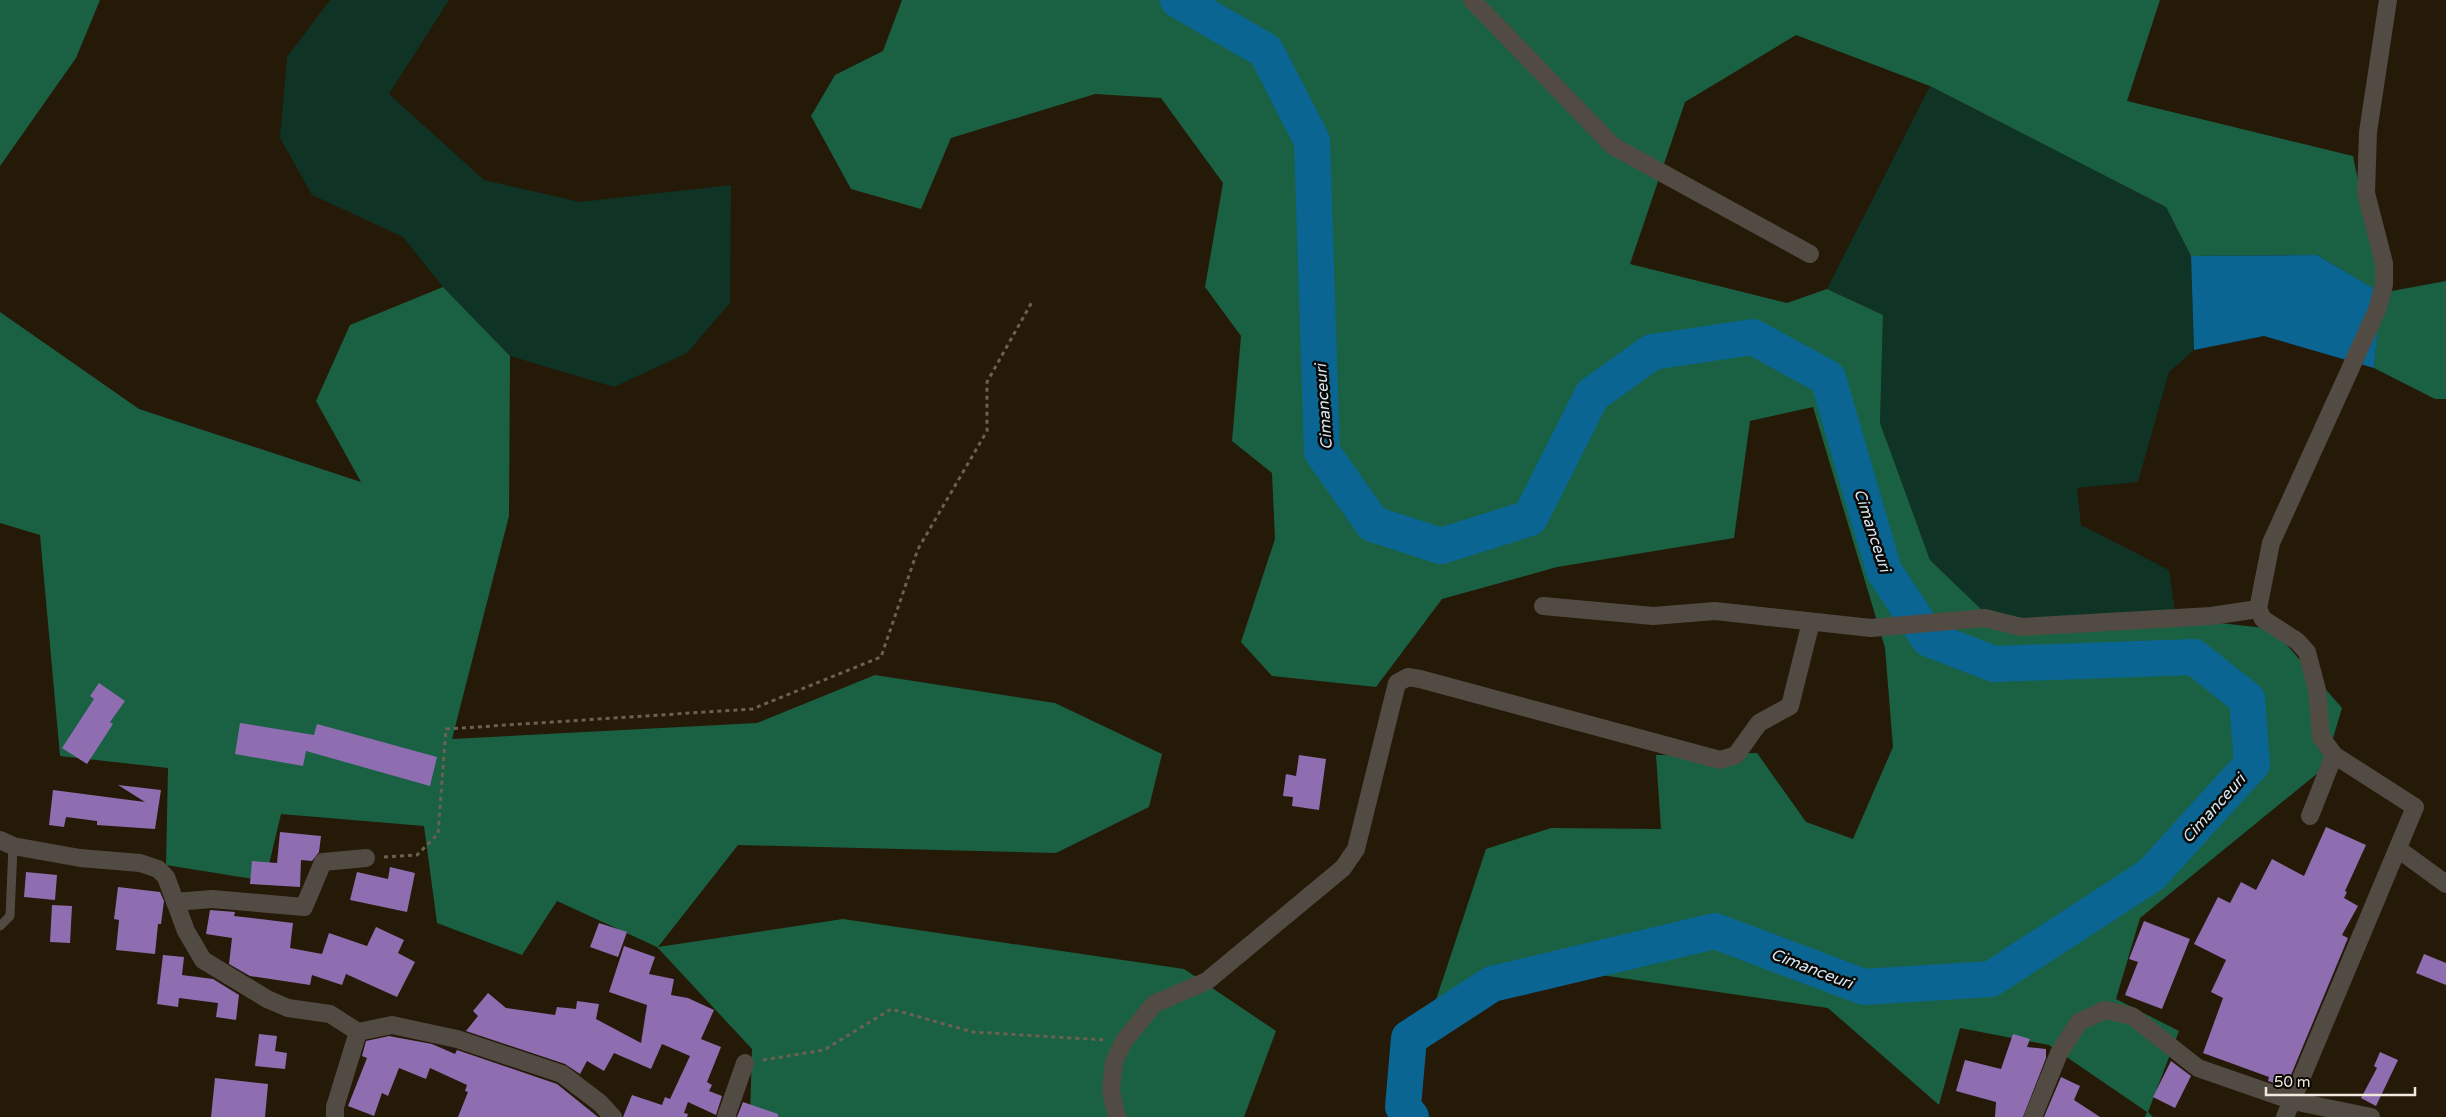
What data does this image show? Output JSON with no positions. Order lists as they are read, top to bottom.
{
  "water": ["Cimanceuri"],
  "scale_bar": "50 m"
}
